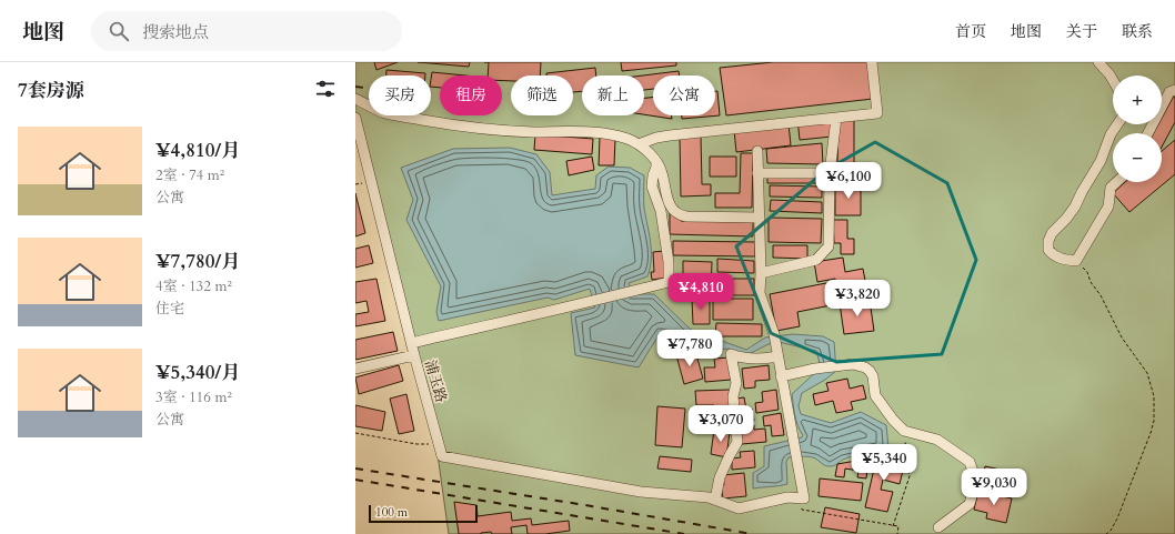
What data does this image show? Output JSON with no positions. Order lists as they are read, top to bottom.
{
  "streets": {
    "street": ["浦玉路"]
  },
  "scale_bar": "100 m",
  "page": {
    "header": "地图",
    "search": "搜索地点",
    "nav": [
      "首页",
      "地图",
      "关于",
      "联系"
    ],
    "heading": "7套房源",
    "map_buttons": ["+", "−"],
    "chip": [
      "买房",
      "租房",
      "筛选",
      "新上",
      "公寓"
    ],
    "list": [
      {
        "name": "¥4,810/月",
        "note": "2室 · 74 m² · 公寓"
      },
      {
        "name": "¥7,780/月",
        "note": "4室 · 132 m² · 住宅"
      },
      {
        "name": "¥5,340/月",
        "note": "3室 · 116 m² · 公寓"
      }
    ],
    "price": [
      "¥6,100",
      "¥4,810",
      "¥3,820",
      "¥7,780",
      "¥3,070",
      "¥5,340",
      "¥9,030"
    ],
    "scale": "100 m"
  }
}
